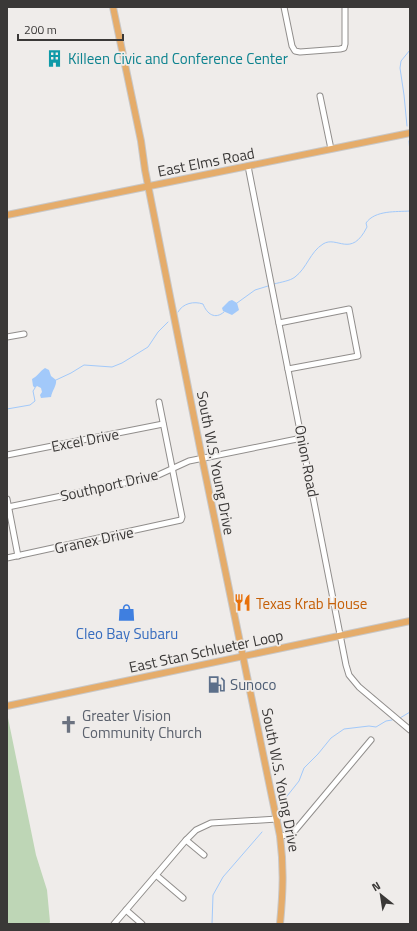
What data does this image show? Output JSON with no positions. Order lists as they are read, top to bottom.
{
  "streets": {
    "main road": ["East Elms Road", "South W.S. Young Drive", "East Stan Schlueter Loop"],
    "street": [
      "Excel Drive",
      "Onion Road",
      "Southport Drive",
      "Granex Drive"
    ]
  },
  "crossings": [
    ["East Elms Road", "Onion Road"],
    ["East Elms Road", "South W.S. Young Drive"],
    ["Onion Road", "Southport Drive"],
    ["Onion Road", "East Stan Schlueter Loop"],
    ["South W.S. Young Drive", "Southport Drive"],
    ["South W.S. Young Drive", "East Stan Schlueter Loop"],
    ["Southport Drive", "Granex Drive"]
  ],
  "places": {
    "building": ["Killeen Civic and Conference Center"],
    "restaurant": ["Texas Krab House"],
    "shop": ["Cleo Bay Subaru"],
    "fuel station": ["Sunoco"],
    "church": ["Greater Vision Community Church"]
  },
  "scale_bar": "200 m",
  "north": "top left"
}
